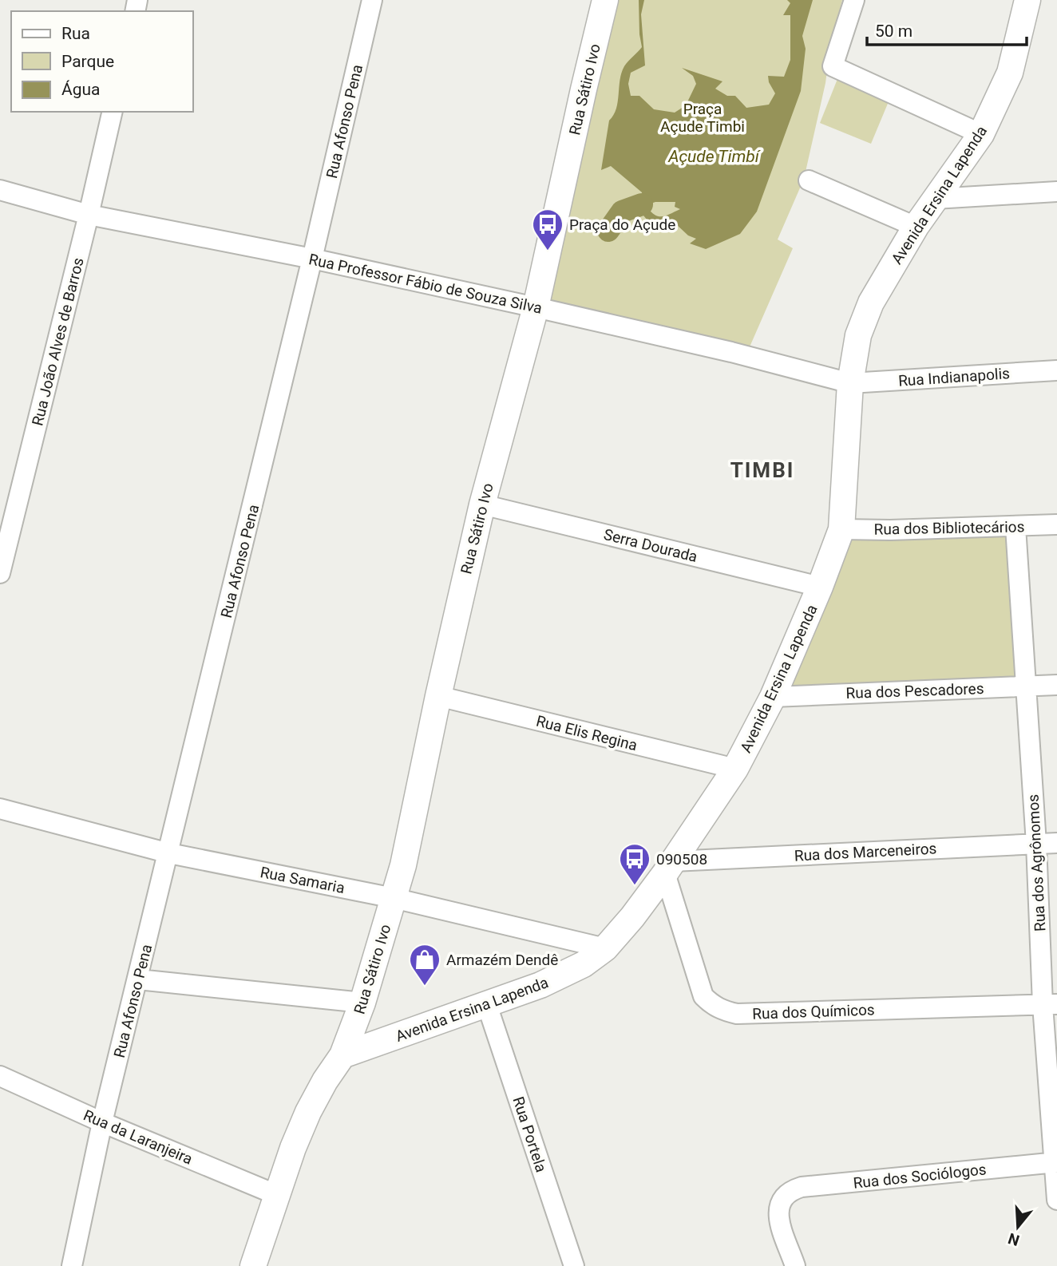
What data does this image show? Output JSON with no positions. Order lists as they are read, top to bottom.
{
  "streets": {
    "street": [
      "Rua Sátiro Ivo",
      "Rua Afonso Pena",
      "Avenida Ersina Lapenda",
      "Rua Professor Fábio de Souza Silva",
      "Rua João Alves de Barros",
      "Rua Indianapolis",
      "Rua dos Bibliotecários",
      "Serra Dourada",
      "Rua dos Pescadores",
      "Rua Elis Regina",
      "Rua dos Marceneiros",
      "Rua dos Agrônomos",
      "Rua Samaria",
      "Rua dos Químicos",
      "Rua Portela",
      "Rua da Laranjeira",
      "Rua dos Sociólogos"
    ]
  },
  "crossings": [
    ["Rua Sátiro Ivo", "Avenida Ersina Lapenda"],
    ["Rua Sátiro Ivo", "Rua Professor Fábio de Souza Silva"],
    ["Rua Sátiro Ivo", "Serra Dourada"],
    ["Rua Sátiro Ivo", "Rua Elis Regina"],
    ["Rua Sátiro Ivo", "Rua Samaria"],
    ["Rua Afonso Pena", "Rua Professor Fábio de Souza Silva"],
    ["Rua Afonso Pena", "Rua Samaria"],
    ["Rua Afonso Pena", "Rua da Laranjeira"],
    ["Avenida Ersina Lapenda", "Rua Professor Fábio de Souza Silva"],
    ["Avenida Ersina Lapenda", "Rua Indianapolis"],
    ["Avenida Ersina Lapenda", "Rua dos Bibliotecários"],
    ["Avenida Ersina Lapenda", "Serra Dourada"],
    ["Avenida Ersina Lapenda", "Rua dos Pescadores"],
    ["Avenida Ersina Lapenda", "Rua Elis Regina"],
    ["Avenida Ersina Lapenda", "Rua dos Marceneiros"],
    ["Avenida Ersina Lapenda", "Rua Samaria"],
    ["Avenida Ersina Lapenda", "Rua dos Químicos"],
    ["Avenida Ersina Lapenda", "Rua Portela"],
    ["Rua Professor Fábio de Souza Silva", "Rua João Alves de Barros"],
    ["Rua Professor Fábio de Souza Silva", "Rua Indianapolis"],
    ["Rua dos Bibliotecários", "Rua dos Agrônomos"],
    ["Rua dos Pescadores", "Rua dos Agrônomos"],
    ["Rua dos Marceneiros", "Rua dos Agrônomos"],
    ["Rua dos Marceneiros", "Rua dos Químicos"],
    ["Rua dos Agrônomos", "Rua dos Químicos"],
    ["Rua dos Agrônomos", "Rua dos Sociólogos"]
  ],
  "districts": ["TIMBI"],
  "water": ["Açude Timbí"],
  "parks": ["Praça Açude Timbi"],
  "places": {
    "bus stop": ["Praça do Açude", "090508"],
    "shop": ["Armazém Dendê"]
  },
  "legend": ["Rua", "Parque", "Água"],
  "scale_bar": "50 m",
  "north": "bottom"
}
